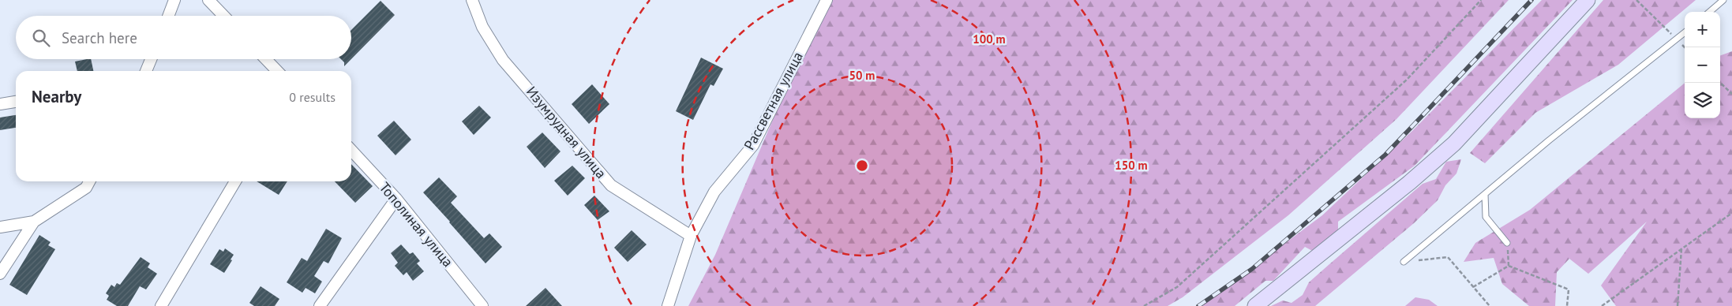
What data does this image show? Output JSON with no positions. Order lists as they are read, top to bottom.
{
  "streets": {
    "street": ["Рассветная улица", "Изумрудная улица", "Тополиная улица"]
  },
  "crossings": [
    ["Рассветная улица", "Изумрудная улица"]
  ],
  "page": {
    "map_buttons": ["+", "−"],
    "search": "Search here",
    "heading": ["Nearby", "0 results"]
  },
  "rings": ["100 m", "50 m", "150 m"]
}
